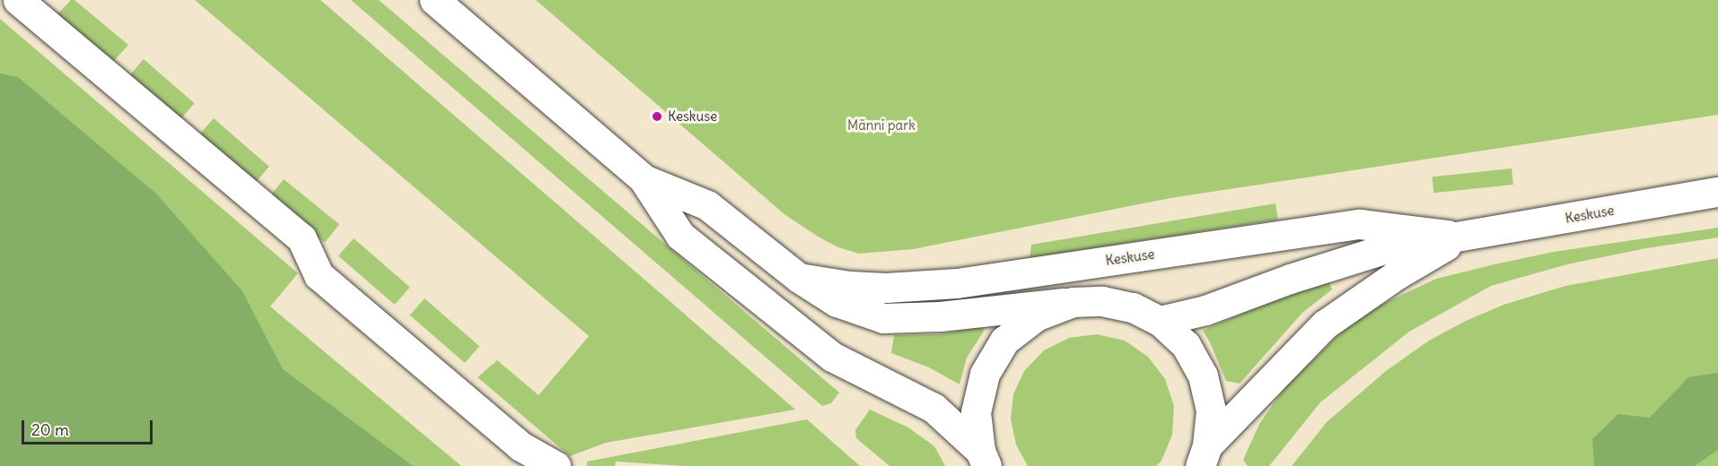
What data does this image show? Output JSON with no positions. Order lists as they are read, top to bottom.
{
  "streets": {
    "street": ["Keskuse"]
  },
  "parks": ["Männi park"],
  "places": ["Keskuse"],
  "scale_bar": "20 m"
}
